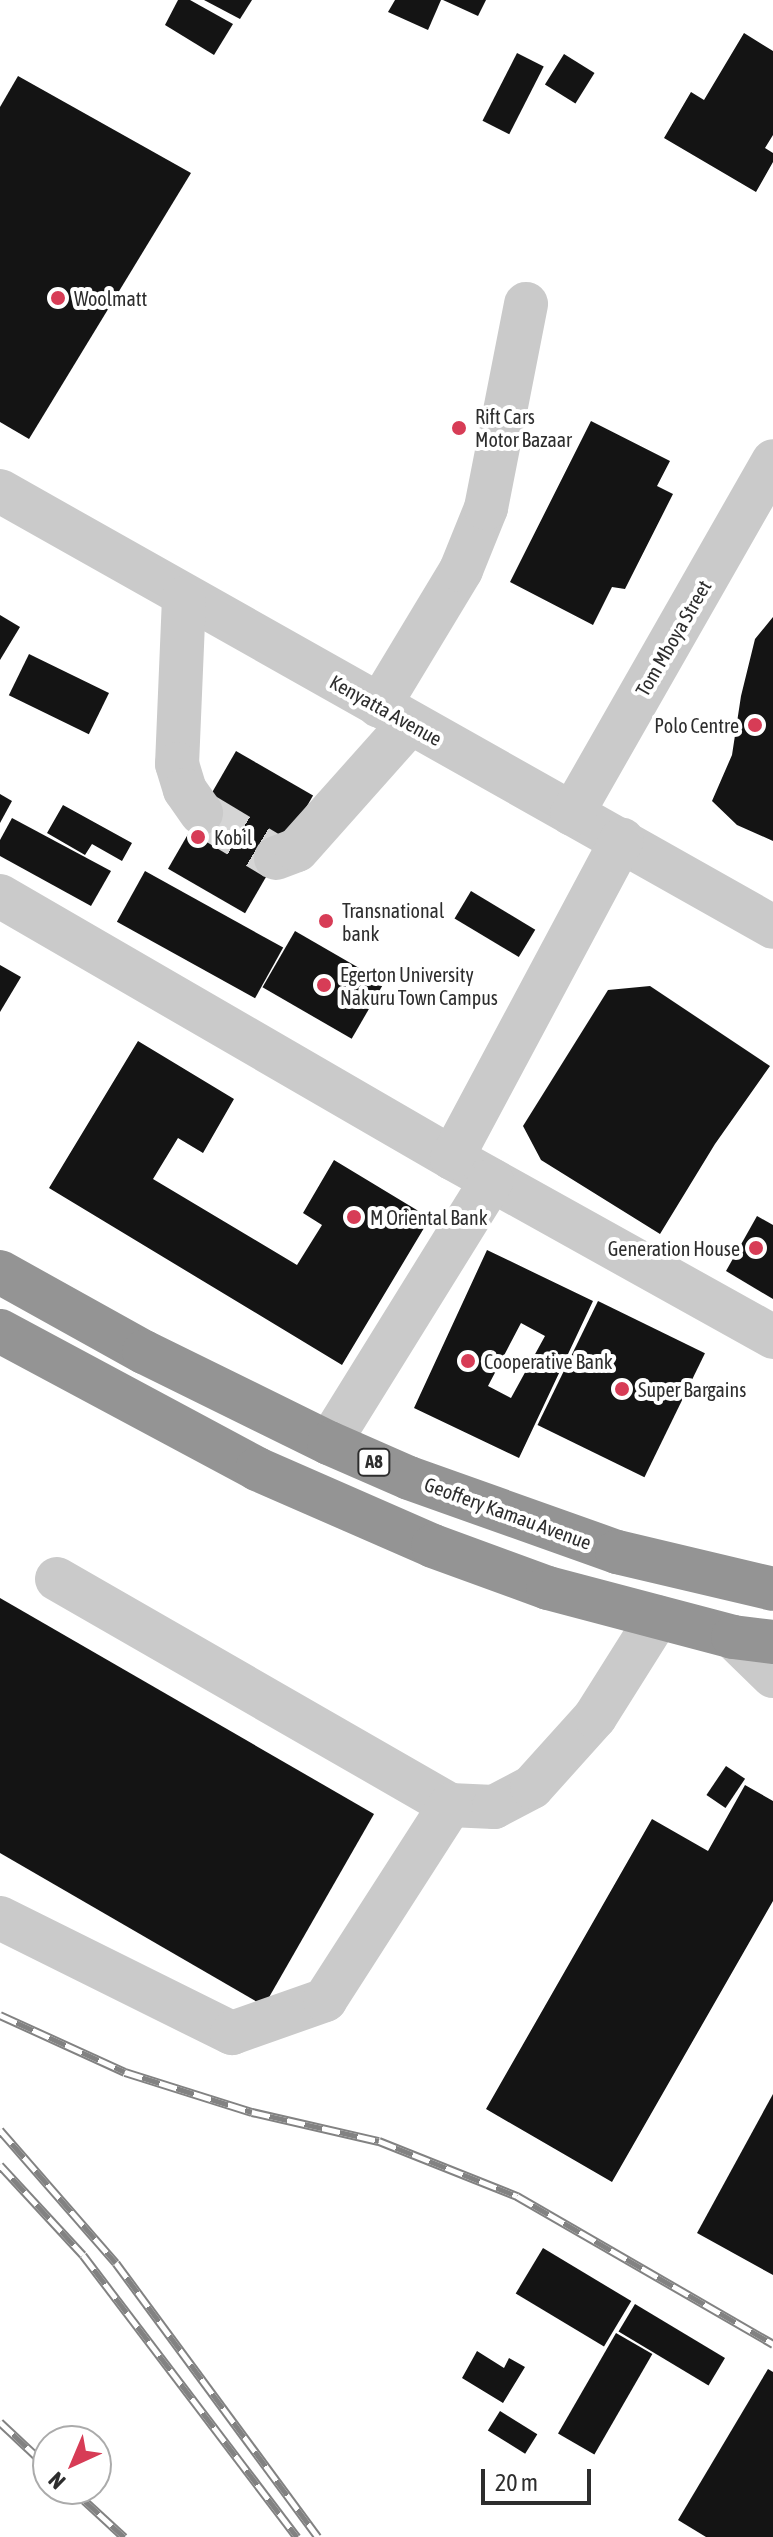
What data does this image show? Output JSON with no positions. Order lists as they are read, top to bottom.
{
  "streets": {
    "highway": ["A8", "Geoffery Kamau Avenue"],
    "street": ["Tom Mboya Street", "Kenyatta Avenue"]
  },
  "crossings": [
    ["Tom Mboya Street", "Kenyatta Avenue"]
  ],
  "places": [
    "Woolmatt",
    "Rift Cars Motor Bazaar",
    "Polo Centre",
    "Kobil",
    "Transnational bank",
    "Egerton University Nakuru Town Campus",
    "M Oriental Bank",
    "Generation House",
    "Cooperative Bank",
    "Super Bargains"
  ],
  "scale_bar": "20 m",
  "north": "bottom left"
}
